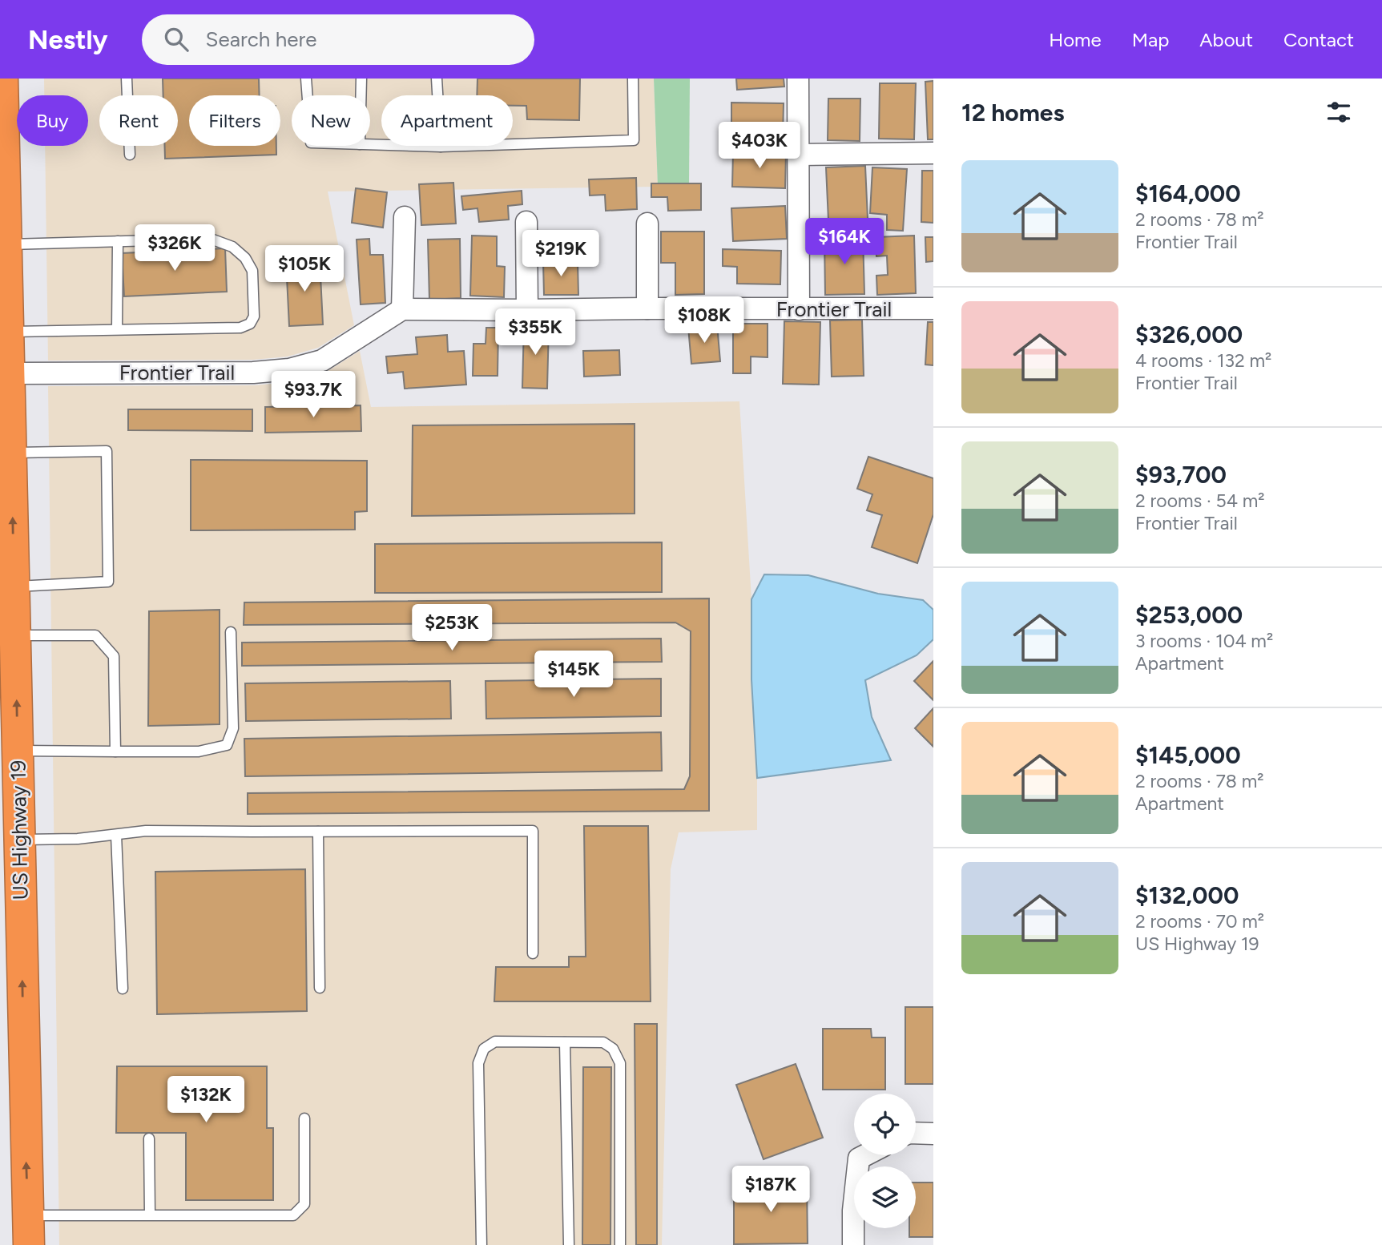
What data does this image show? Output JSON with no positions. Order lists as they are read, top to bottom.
{
  "streets": {
    "highway": ["US Highway 19"],
    "street": ["Frontier Trail"]
  },
  "crossings": [
    ["Frontier Trail", "US Highway 19"]
  ],
  "one_way": ["US Highway 19"],
  "page": {
    "header": "Nestly",
    "search": "Search here",
    "nav": [
      "Home",
      "Map",
      "About",
      "Contact"
    ],
    "heading": "12 homes",
    "chip": [
      "Buy",
      "Rent",
      "Filters",
      "New",
      "Apartment"
    ],
    "price": [
      "$403K",
      "$164K",
      "$326K",
      "$219K",
      "$105K",
      "$108K",
      "$355K",
      "$93.7K",
      "$253K",
      "$145K",
      "$132K",
      "$187K"
    ],
    "list": [
      {
        "name": "$164,000",
        "note": "2 rooms · 78 m² · Frontier Trail"
      },
      {
        "name": "$326,000",
        "note": "4 rooms · 132 m² · Frontier Trail"
      },
      {
        "name": "$93,700",
        "note": "2 rooms · 54 m² · Frontier Trail"
      },
      {
        "name": "$253,000",
        "note": "3 rooms · 104 m² · Apartment"
      },
      {
        "name": "$145,000",
        "note": "2 rooms · 78 m² · Apartment"
      },
      {
        "name": "$132,000",
        "note": "2 rooms · 70 m² · US Highway 19"
      }
    ]
  }
}
